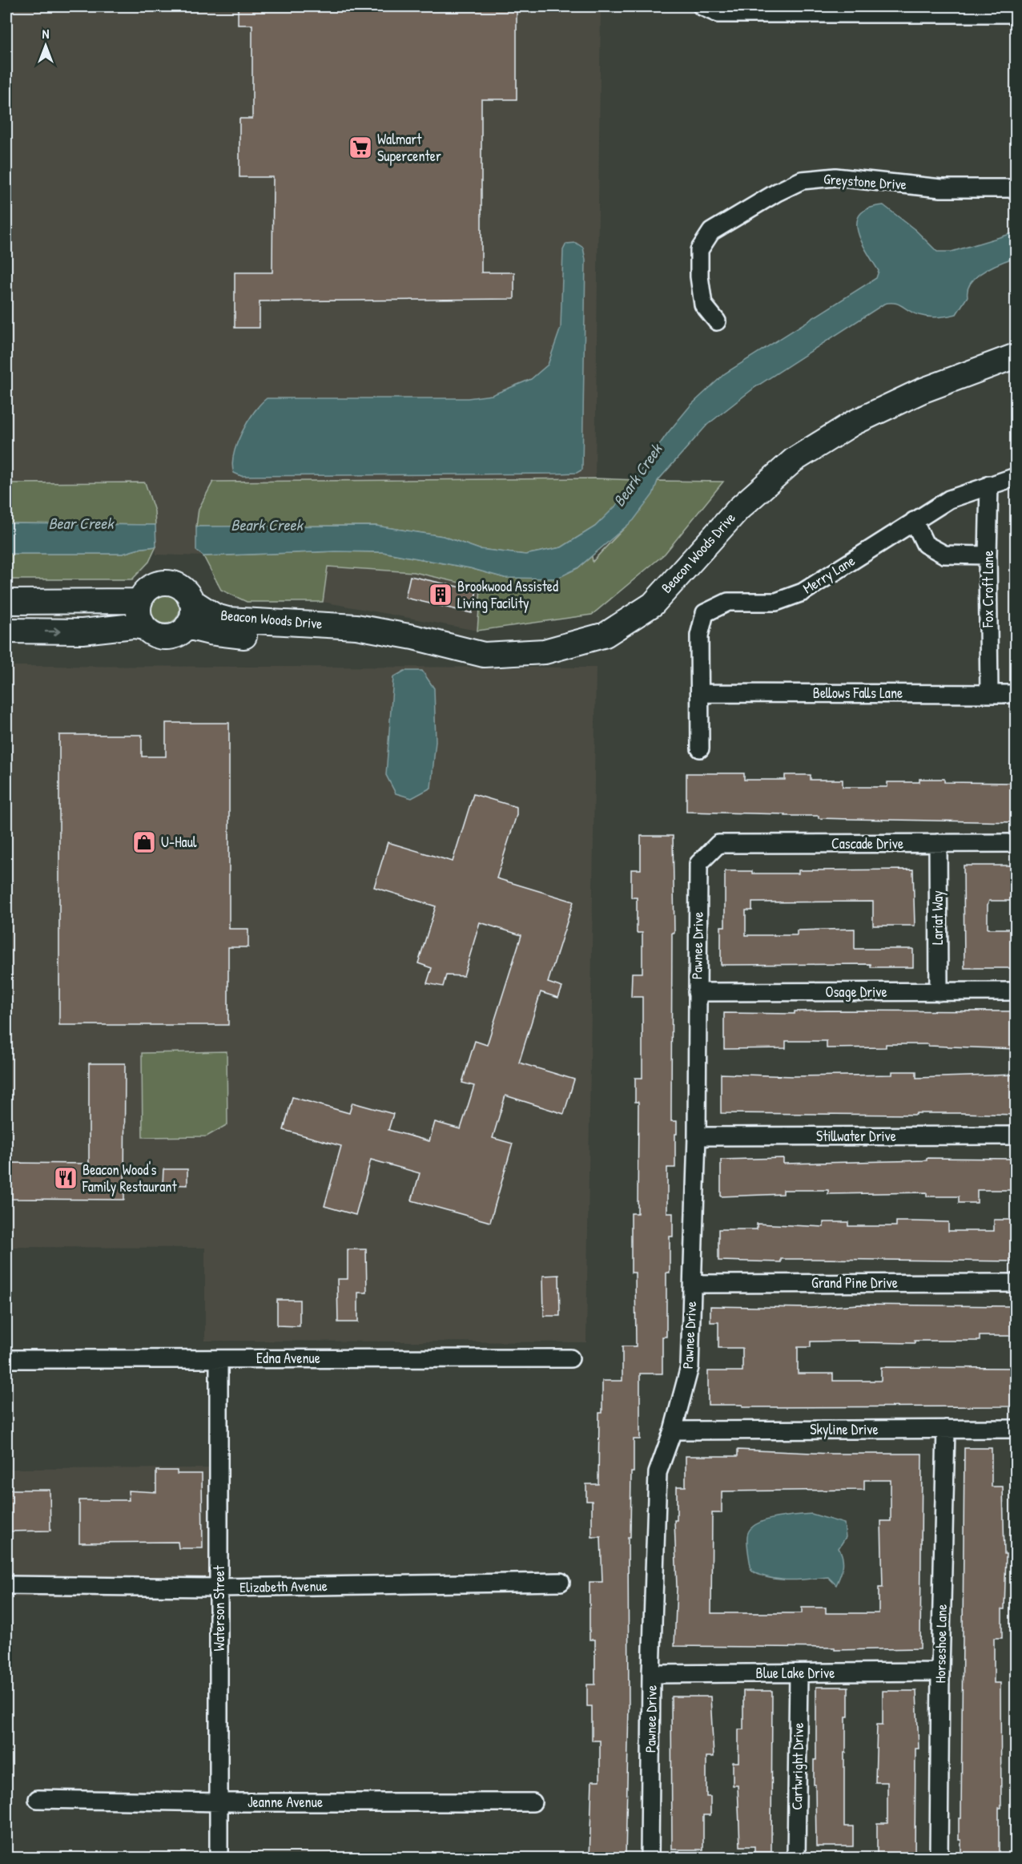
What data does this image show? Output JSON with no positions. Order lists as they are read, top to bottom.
{
  "streets": {
    "street": [
      "Greystone Drive",
      "Beacon Woods Drive",
      "Merry Lane",
      "Fox Croft Lane",
      "Bellows Falls Lane",
      "Cascade Drive",
      "Lariat Way",
      "Pawnee Drive",
      "Osage Drive",
      "Stillwater Drive",
      "Grand Pine Drive",
      "Edna Avenue",
      "Skyline Drive",
      "Elizabeth Avenue",
      "Waterson Street",
      "Horseshoe Lane",
      "Blue Lake Drive",
      "Cartwright Drive",
      "Jeanne Avenue"
    ]
  },
  "crossings": [
    ["Merry Lane", "Fox Croft Lane"],
    ["Merry Lane", "Bellows Falls Lane"],
    ["Fox Croft Lane", "Bellows Falls Lane"],
    ["Cascade Drive", "Lariat Way"],
    ["Cascade Drive", "Pawnee Drive"],
    ["Lariat Way", "Osage Drive"],
    ["Pawnee Drive", "Osage Drive"],
    ["Pawnee Drive", "Stillwater Drive"],
    ["Pawnee Drive", "Grand Pine Drive"],
    ["Pawnee Drive", "Skyline Drive"],
    ["Pawnee Drive", "Blue Lake Drive"],
    ["Edna Avenue", "Waterson Street"],
    ["Skyline Drive", "Horseshoe Lane"],
    ["Elizabeth Avenue", "Waterson Street"],
    ["Waterson Street", "Jeanne Avenue"],
    ["Horseshoe Lane", "Blue Lake Drive"],
    ["Blue Lake Drive", "Cartwright Drive"]
  ],
  "water": ["Beark Creek", "Bear Creek"],
  "places": {
    "supermarket": ["Walmart Supercenter"],
    "building": ["Brookwood Assisted Living Facility"],
    "shop": ["U-Haul"],
    "restaurant": ["Beacon Wood's Family Restaurant"]
  },
  "north": "top"
}
